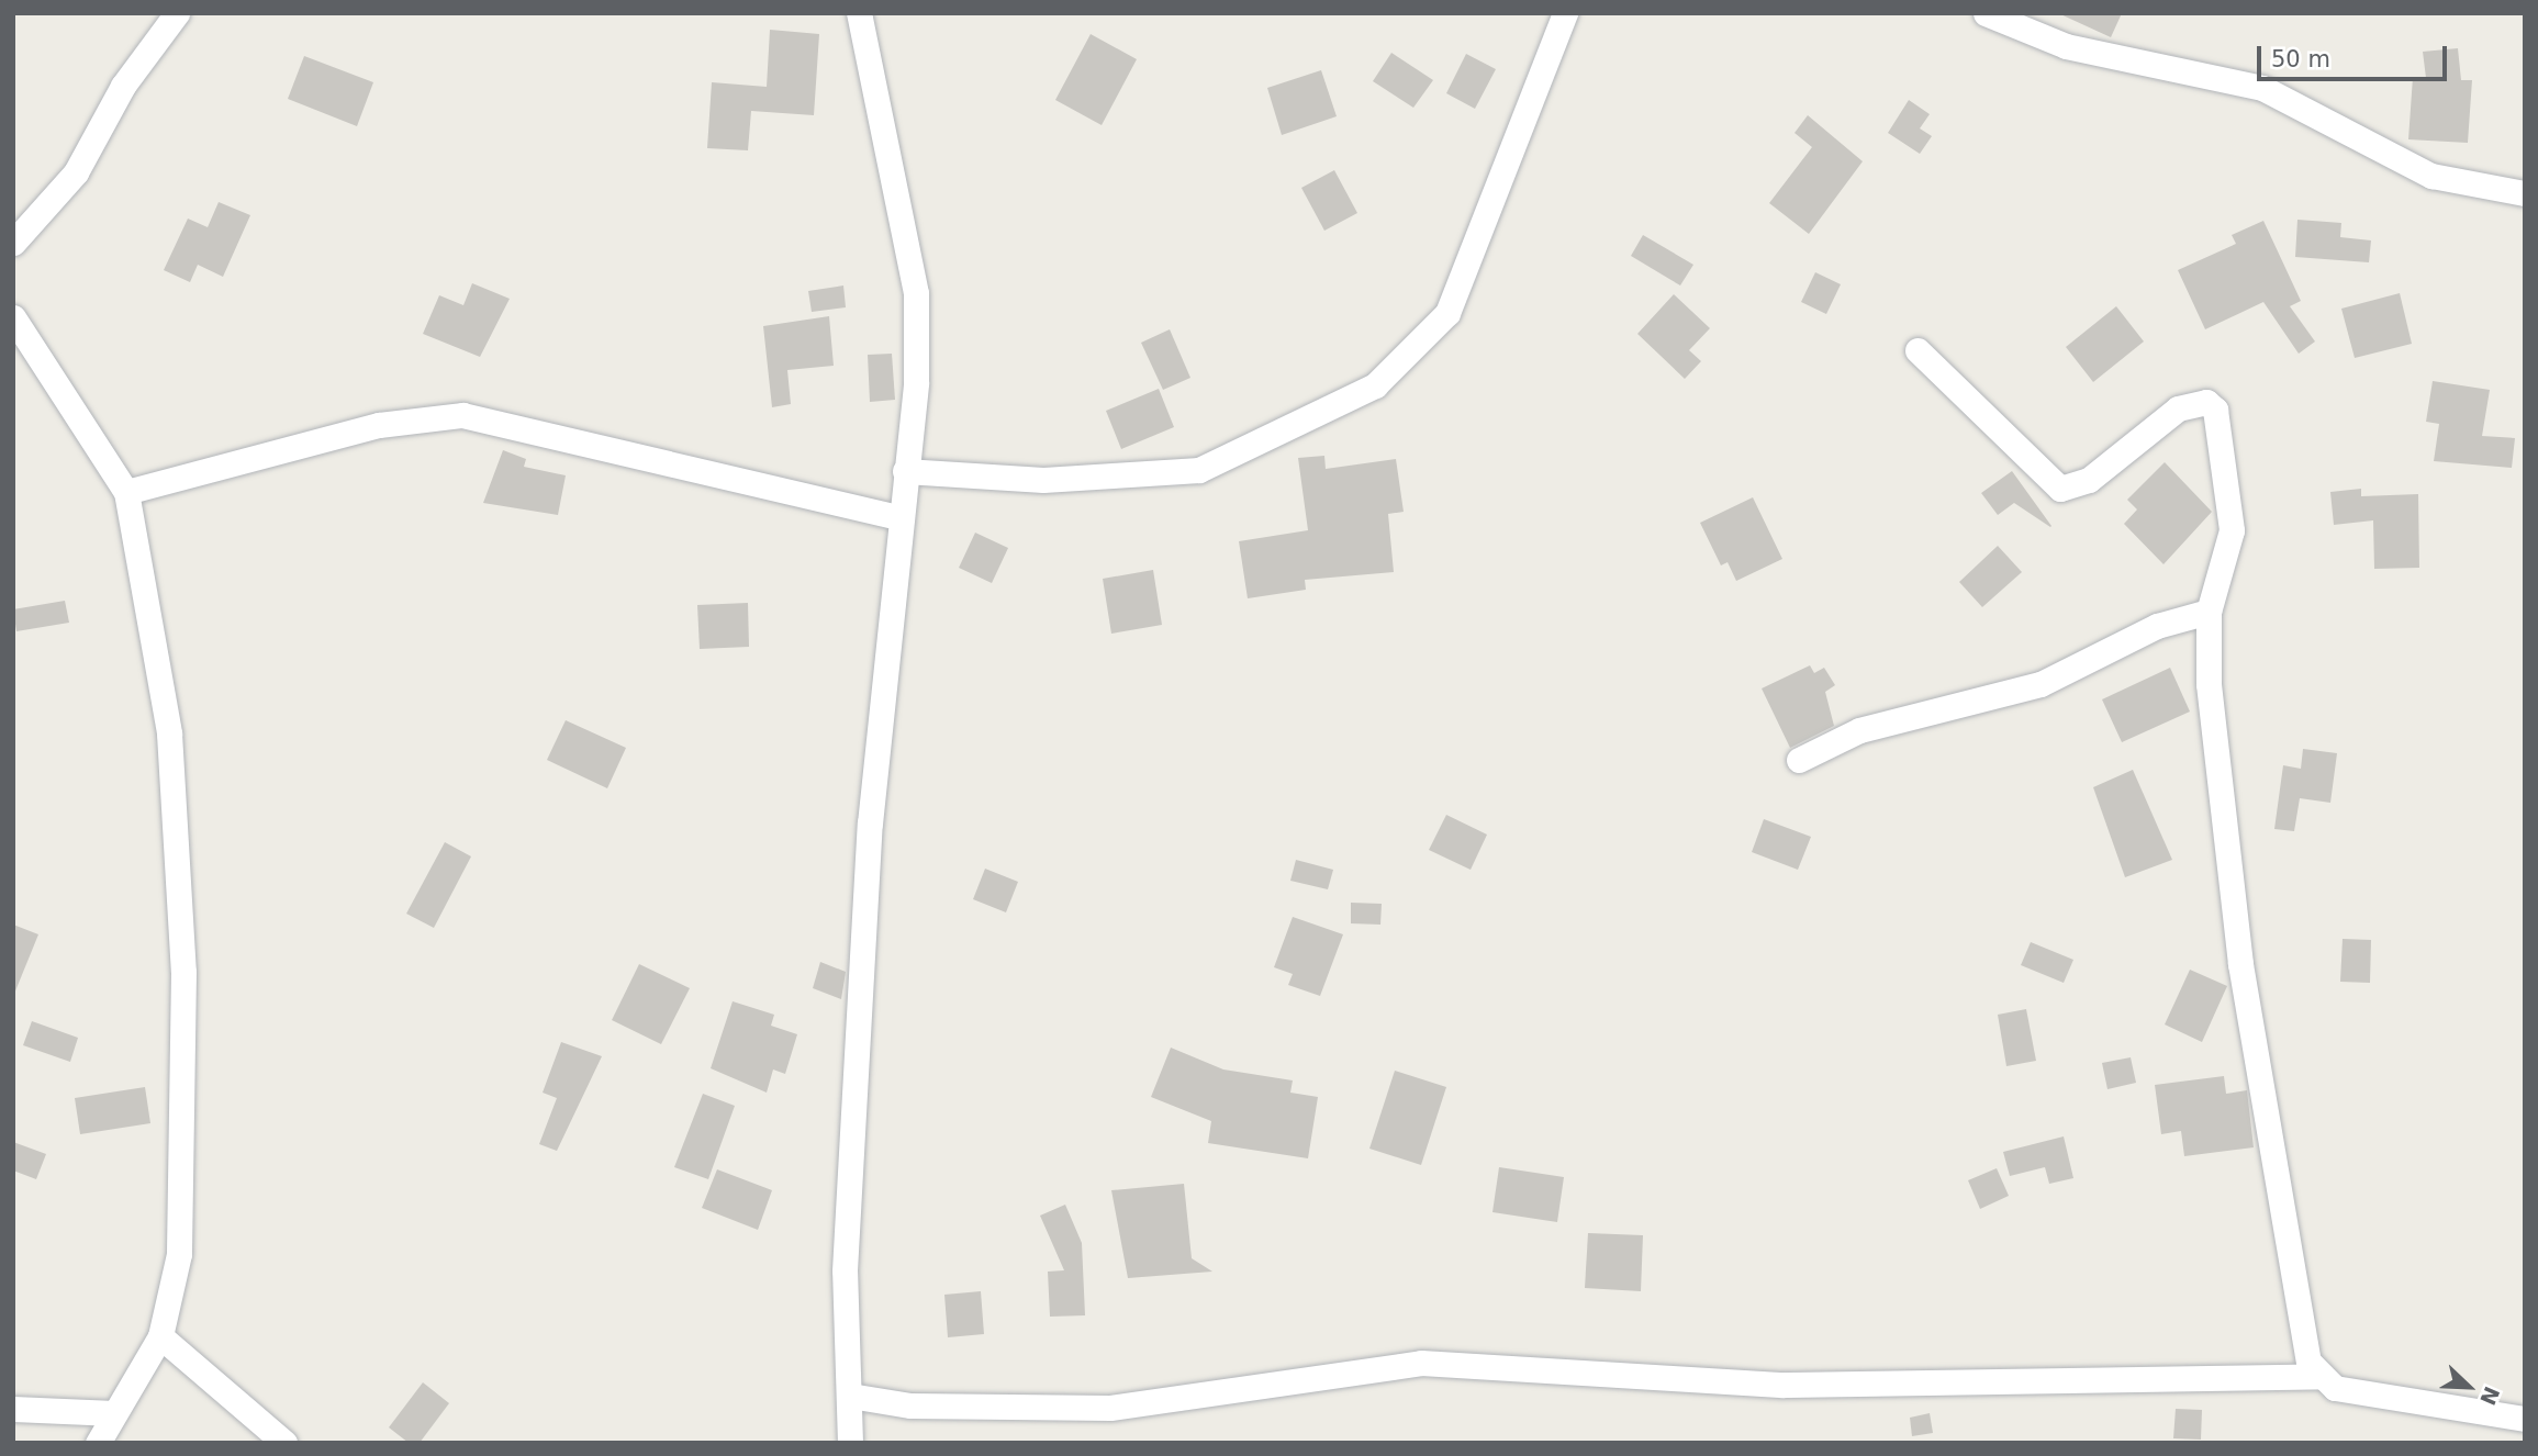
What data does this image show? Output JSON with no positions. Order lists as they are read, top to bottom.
{
  "scale_bar": "50 m",
  "north": "bottom right"
}
